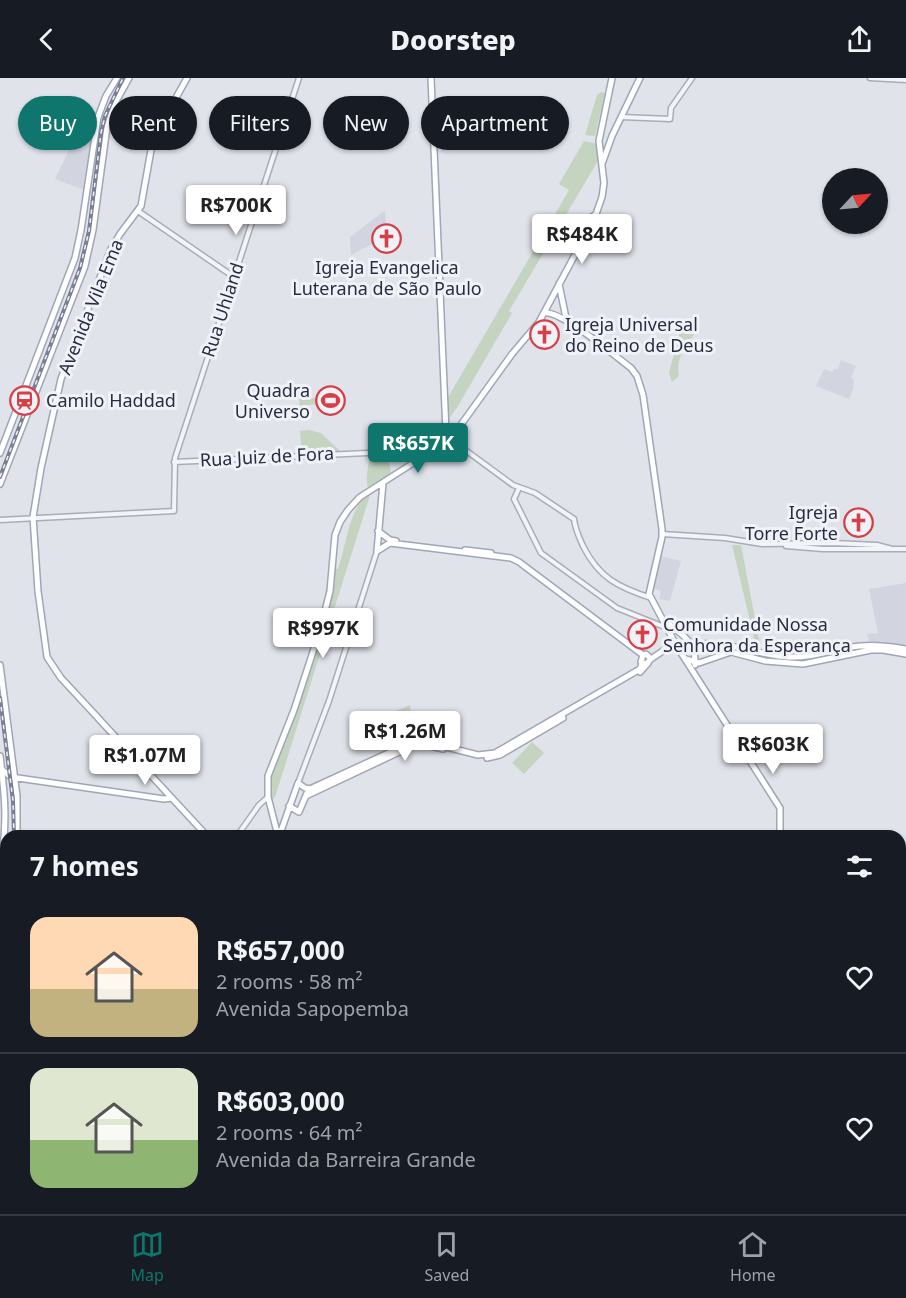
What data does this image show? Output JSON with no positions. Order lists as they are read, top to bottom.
{
  "streets": {
    "main road": ["Avenida Vila Ema"],
    "street": ["Rua Uhland", "Rua Juiz de Fora"]
  },
  "crossings": [
    ["Avenida Vila Ema", "Rua Uhland"],
    ["Rua Uhland", "Rua Juiz de Fora"]
  ],
  "places": {
    "church": [
      "Igreja Evangelica Luterana de São Paulo",
      "Igreja Universal do Reino de Deus",
      "Igreja Torre Forte",
      "Comunidade Nossa Senhora da Esperança"
    ],
    "station": ["Camilo Haddad"],
    "sports": ["Quadra Universo"]
  },
  "north": "top right",
  "page": {
    "header": "Doorstep",
    "chip": [
      "Buy",
      "Rent",
      "Filters",
      "New",
      "Apartment"
    ],
    "price": [
      "R$700K",
      "R$484K",
      "R$657K",
      "R$997K",
      "R$1.26M",
      "R$603K",
      "R$1.07M"
    ],
    "heading": "7 homes",
    "list": [
      {
        "name": "R$657,000",
        "note": "2 rooms · 58 m² · Avenida Sapopemba"
      },
      {
        "name": "R$603,000",
        "note": "2 rooms · 64 m² · Avenida da Barreira Grande"
      }
    ],
    "tabs": ["Map", "Saved", "Home"]
  }
}
